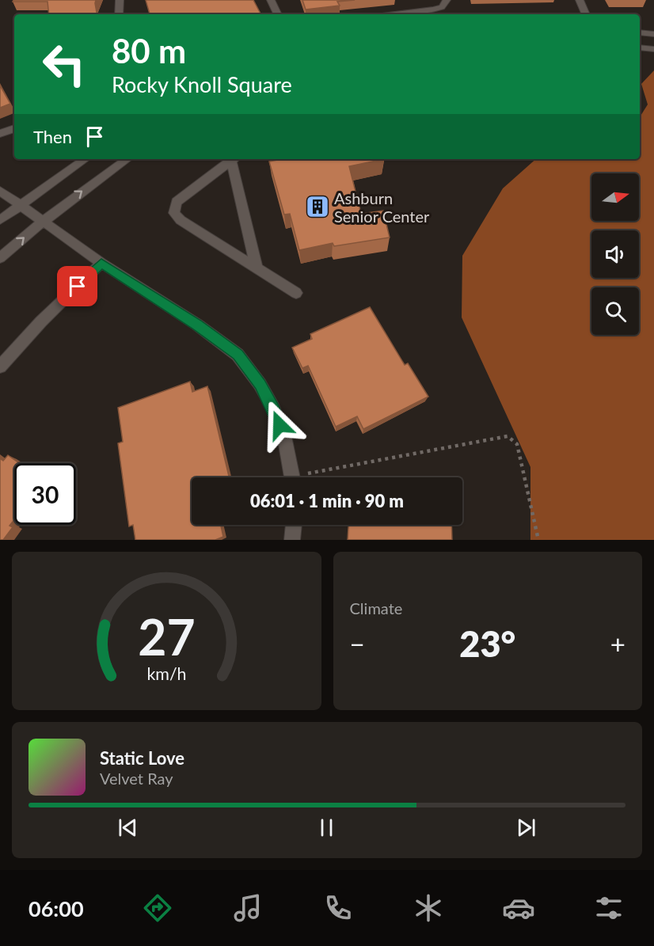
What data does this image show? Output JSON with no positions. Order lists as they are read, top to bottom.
{
  "places": {
    "building": ["Ashburn Senior Center"]
  },
  "north": "right",
  "page": {
    "turn": ["80 m", "Rocky Knoll Square"],
    "then": "Then",
    "limit": "30",
    "trip": "06:01 · 1 min · 90 m",
    "tile": "Climate",
    "heat": ["−", "23°", "+"],
    "song": ["Static Love", "Velvet Ray"],
    "tabs": "06:00",
    "gauge": ["27", "km/h"]
  }
}
